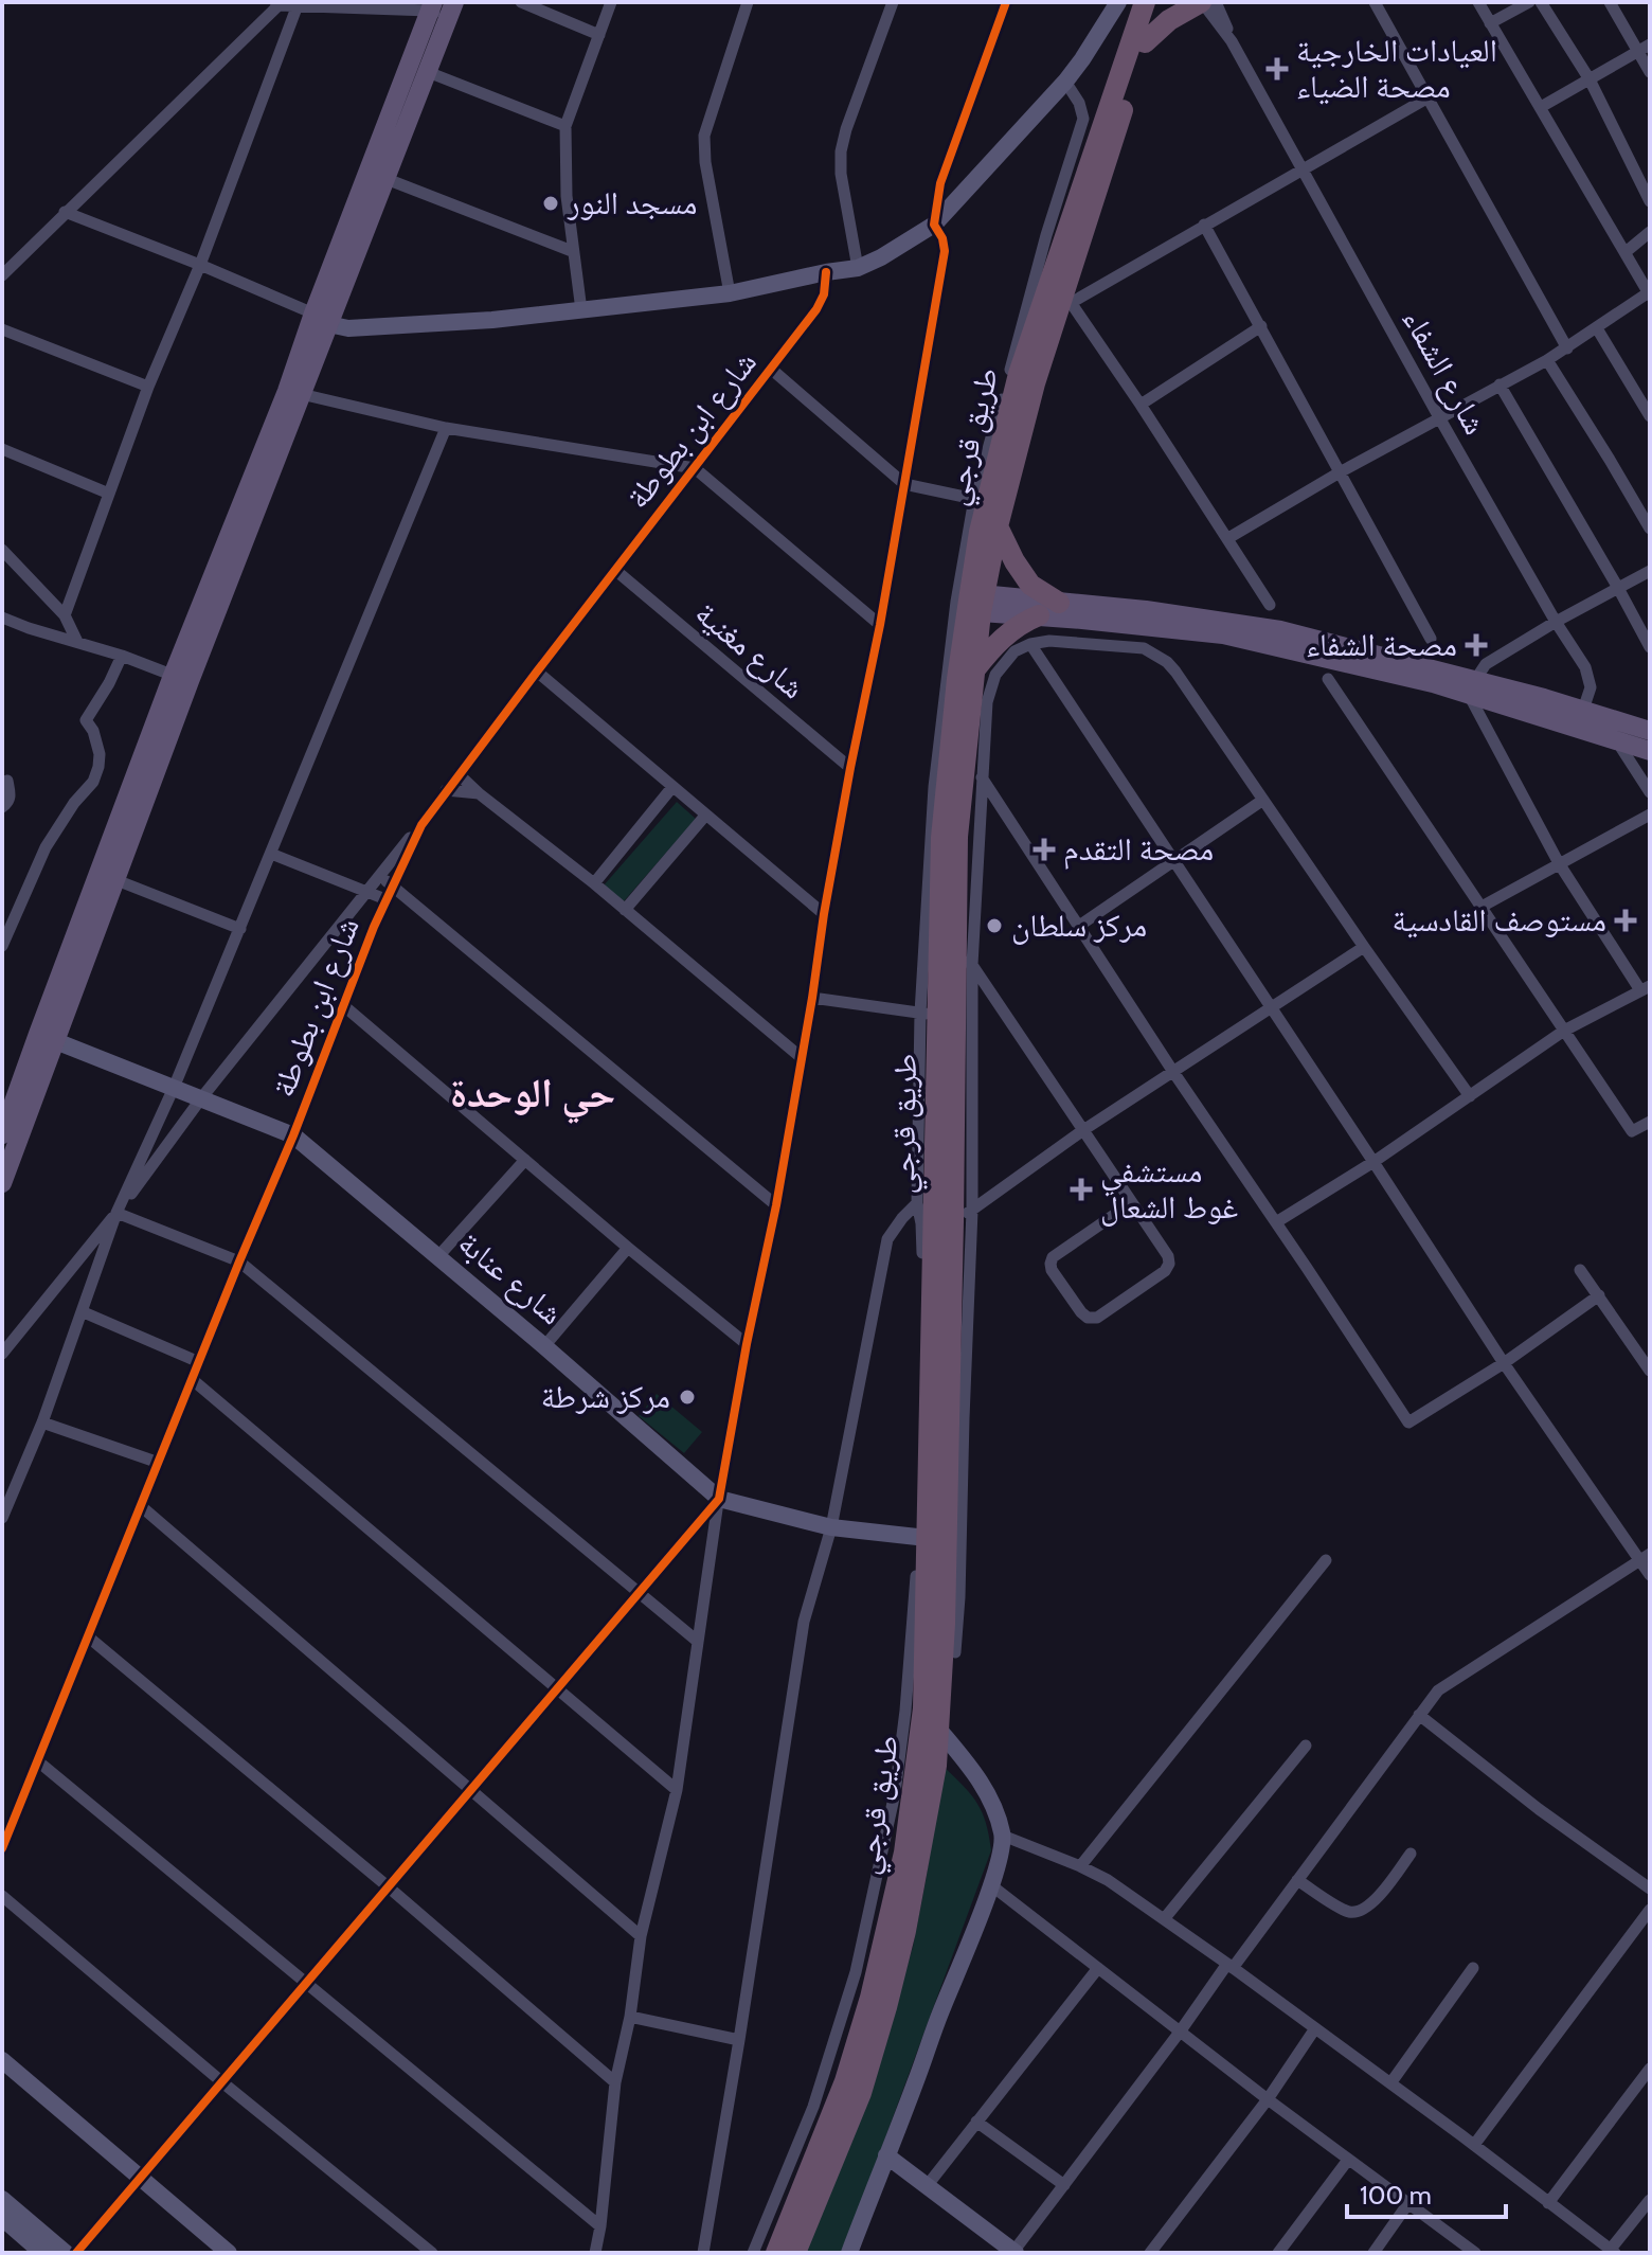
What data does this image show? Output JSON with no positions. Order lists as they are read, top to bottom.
{
  "streets": {
    "highway": ["طريق قرجي"],
    "main road": ["شارع عنابة"],
    "street": ["شارع الشفاء", "شارع ابن بطوطة", "شارع مغنية"]
  },
  "crossings": [
    ["شارع ابن بطوطة", "شارع مغنية"],
    ["شارع ابن بطوطة", "شارع عنابة"],
    ["طريق قرجي", "شارع عنابة"]
  ],
  "districts": ["حي الوحدة"],
  "places": {
    "health": [
      "العيادات الخارجية مصحة الضياء",
      "مصحة الشفاء",
      "مصحة التقدم",
      "مستوصف القادسية",
      "مستشفي غوط الشعال"
    ],
    "other": ["مسجد النور", "مركز سلطان", "مركز شرطة"]
  },
  "scale_bar": "100 m"
}
